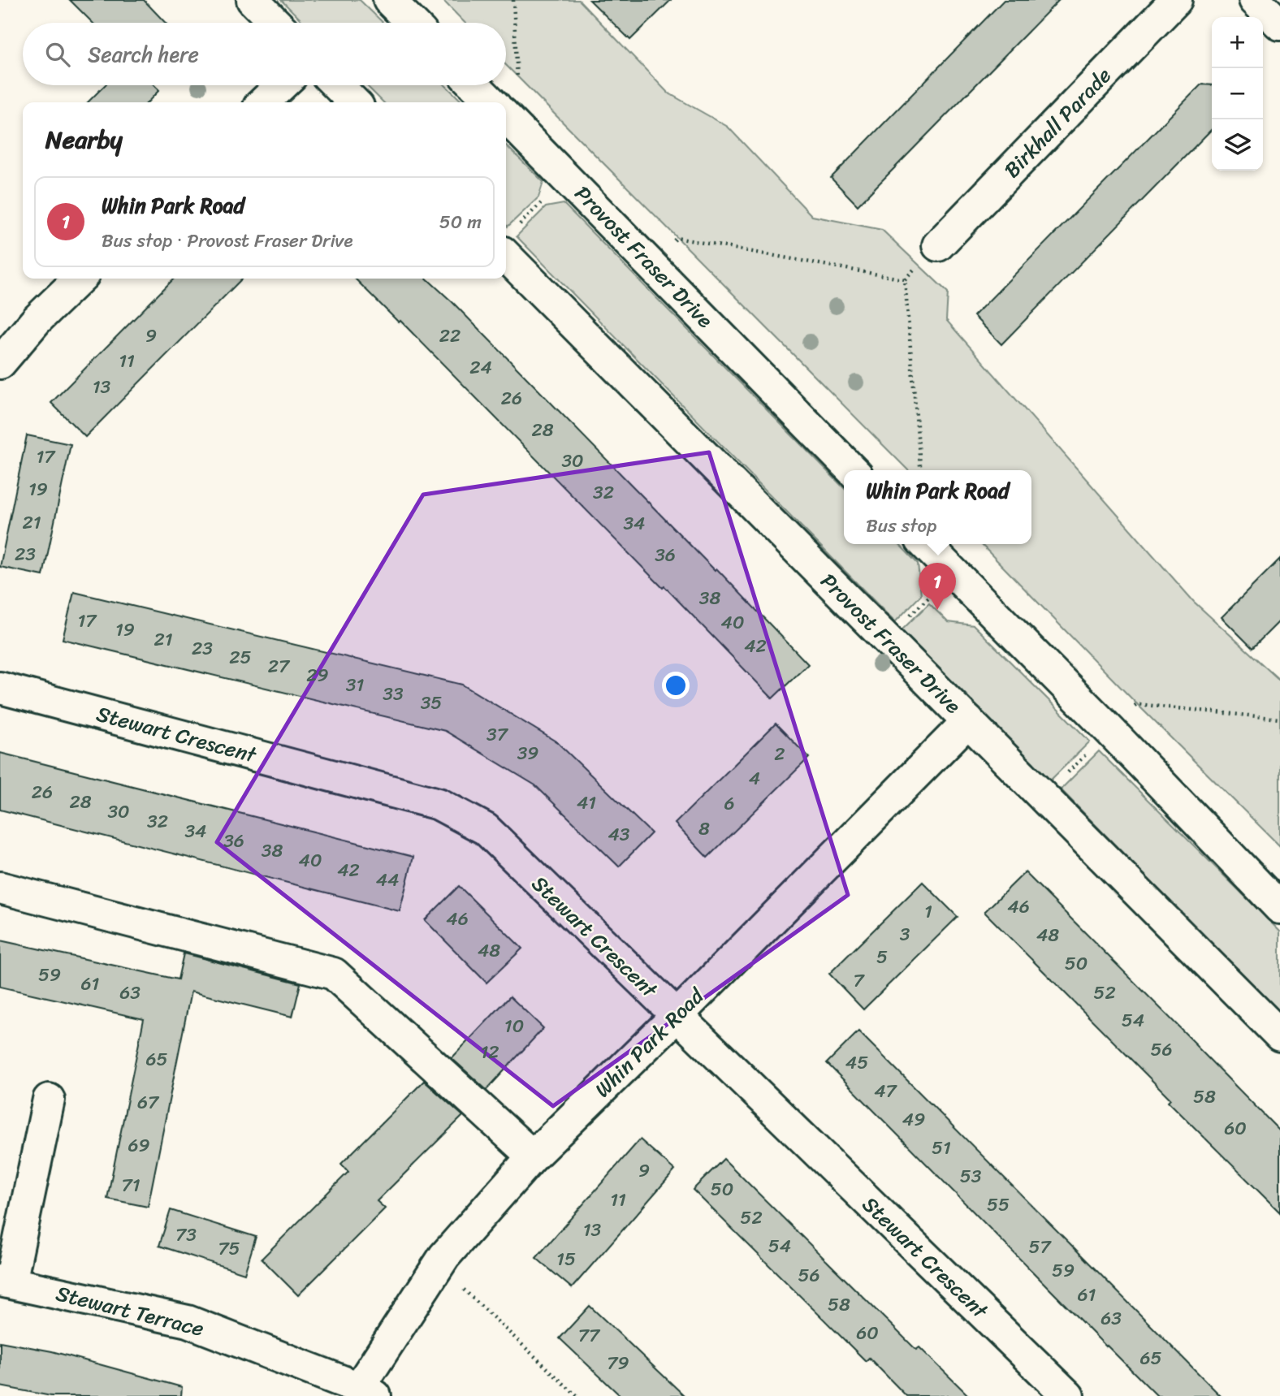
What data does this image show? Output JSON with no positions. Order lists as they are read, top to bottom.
{
  "streets": {
    "street": [
      "Birkhall Parade",
      "Provost Fraser Drive",
      "Stewart Crescent",
      "Whin Park Road",
      "Stewart Terrace"
    ]
  },
  "crossings": [
    ["Provost Fraser Drive", "Whin Park Road"],
    ["Stewart Crescent", "Whin Park Road"],
    ["Whin Park Road", "Stewart Terrace"]
  ],
  "house_numbers": [
    "9",
    "22",
    "11",
    "24",
    "13",
    "26",
    "28",
    "17",
    "30",
    "19",
    "32",
    "21",
    "34",
    "23",
    "36",
    "38",
    "17",
    "40",
    "19",
    "21",
    "42",
    "23",
    "25",
    "27",
    "29",
    "31",
    "33",
    "35",
    "37",
    "39",
    "2",
    "4",
    "26",
    "28",
    "41",
    "6",
    "30",
    "32",
    "8",
    "34",
    "43",
    "36",
    "38",
    "40",
    "42",
    "44",
    "46",
    "1",
    "46",
    "3",
    "48",
    "48",
    "5",
    "50",
    "59",
    "7",
    "61",
    "63",
    "52",
    "54",
    "10",
    "56",
    "12",
    "65",
    "45",
    "47",
    "58",
    "67",
    "49",
    "60",
    "69",
    "51",
    "9",
    "53",
    "71",
    "50",
    "11",
    "55",
    "52",
    "13",
    "73",
    "54",
    "57",
    "75",
    "15",
    "59",
    "56",
    "61",
    "58",
    "63",
    "60",
    "77",
    "65",
    "79"
  ],
  "page": {
    "map_buttons": ["+", "−"],
    "search": "Search here",
    "heading": "Nearby",
    "list": [
      {
        "mark": "1",
        "name": "Whin Park Road",
        "note": "Bus stop · Provost Fraser Drive",
        "value": "50 m"
      }
    ],
    "popup": ["Whin Park Road", "Bus stop"],
    "pins": "1"
  }
}
